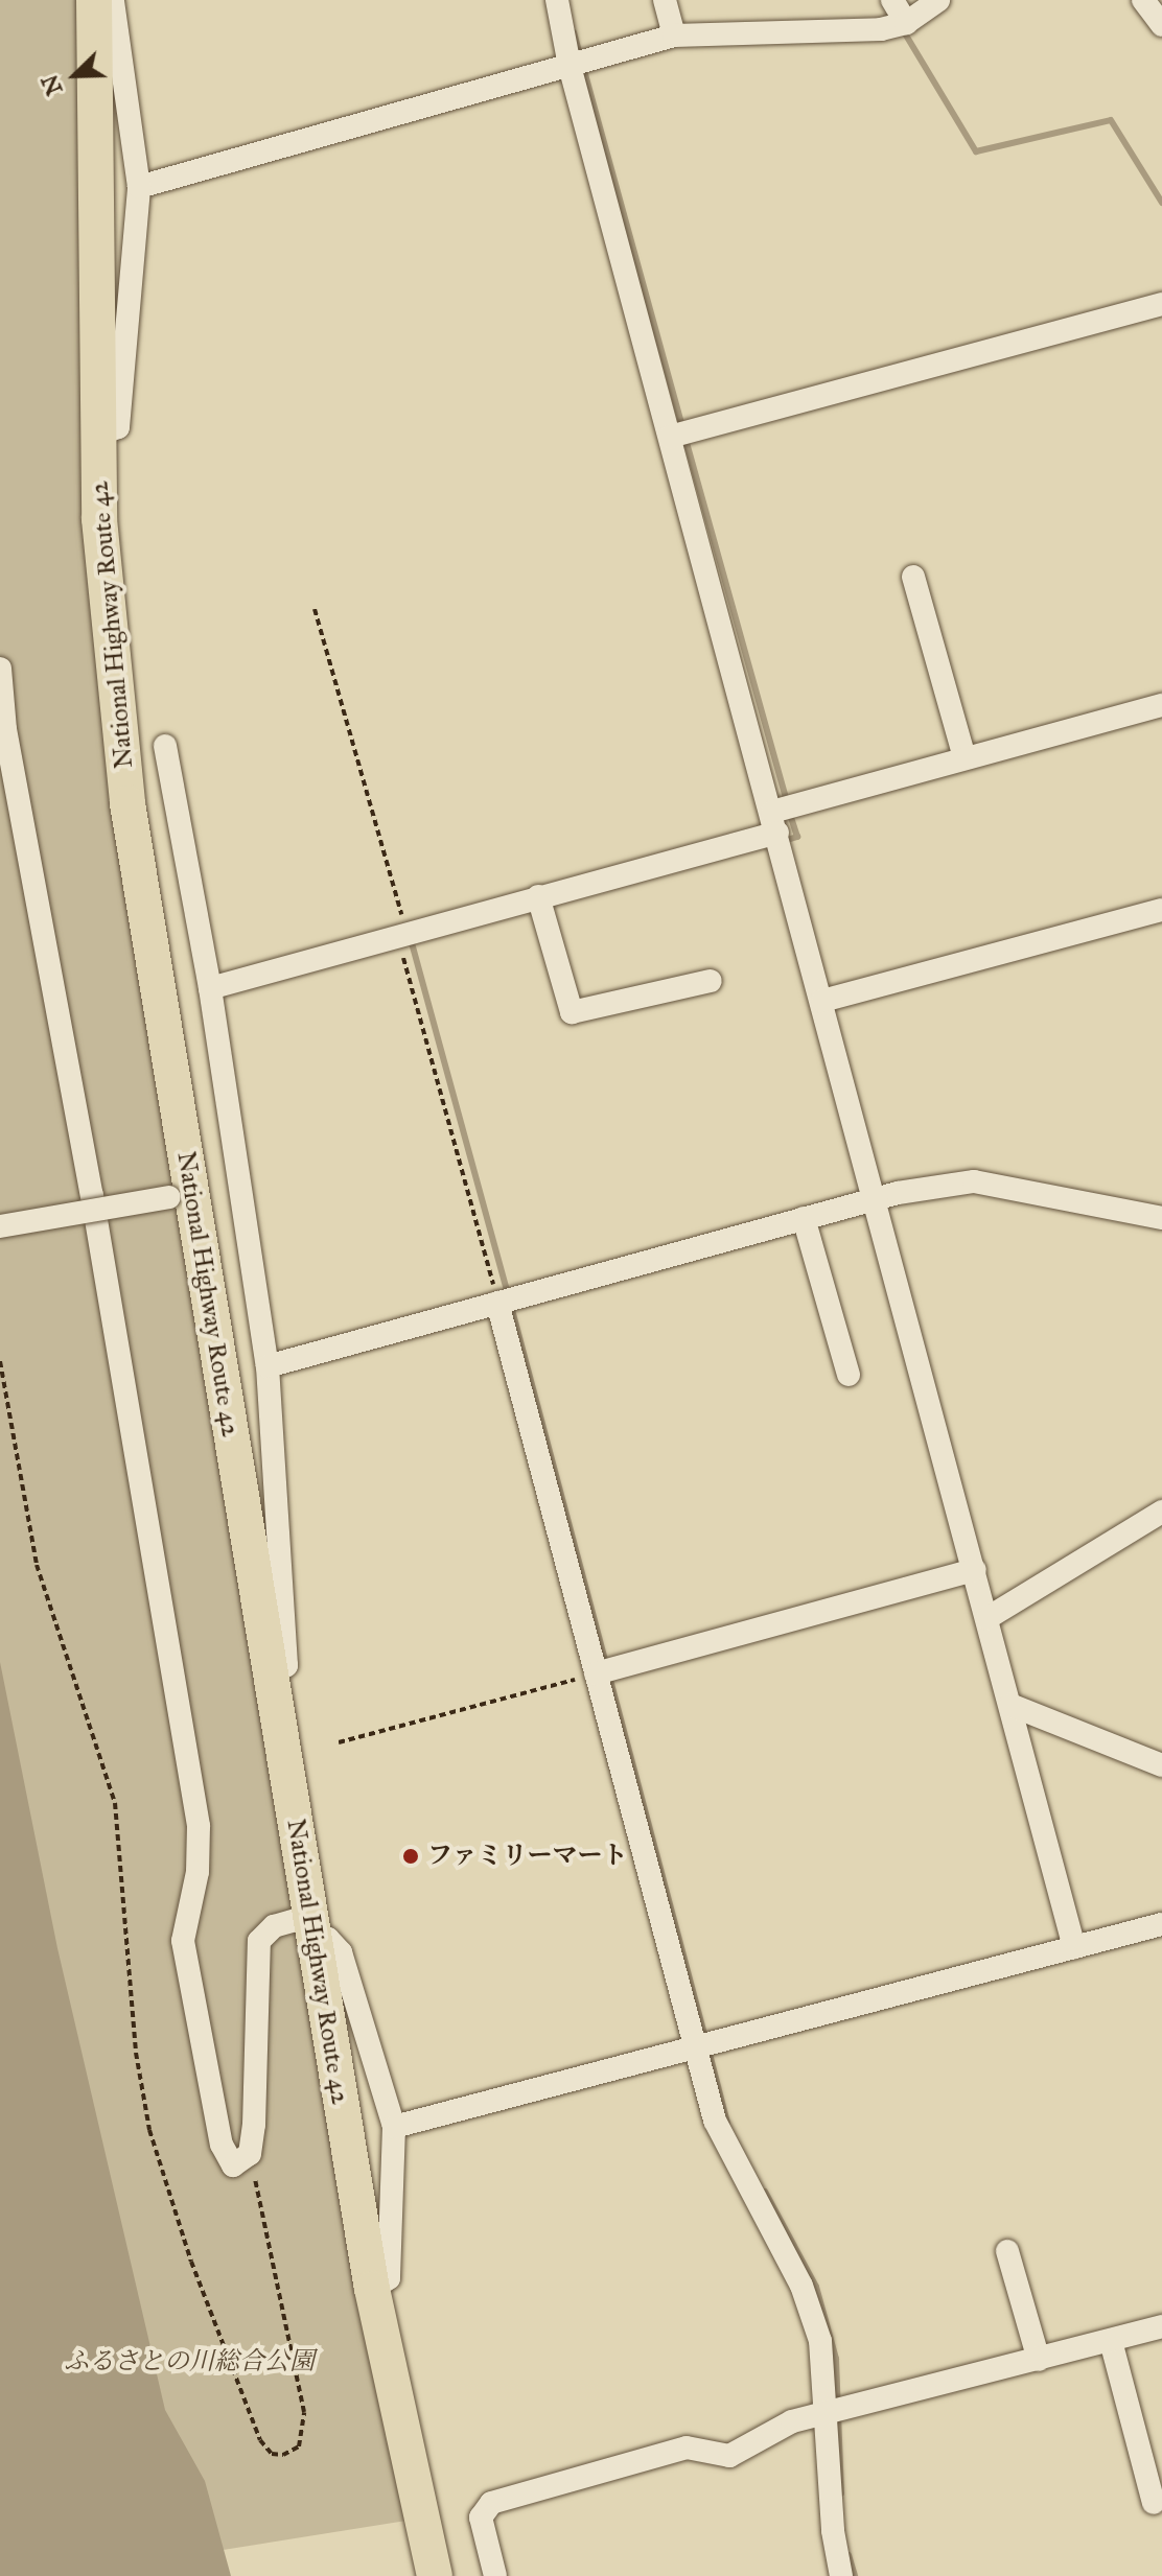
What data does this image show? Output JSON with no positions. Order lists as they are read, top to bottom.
{
  "streets": {
    "highway": ["National Highway Route 42"]
  },
  "parks": ["ふるさとの川総合公園"],
  "places": ["ファミリーマート"],
  "north": "bottom left"
}
